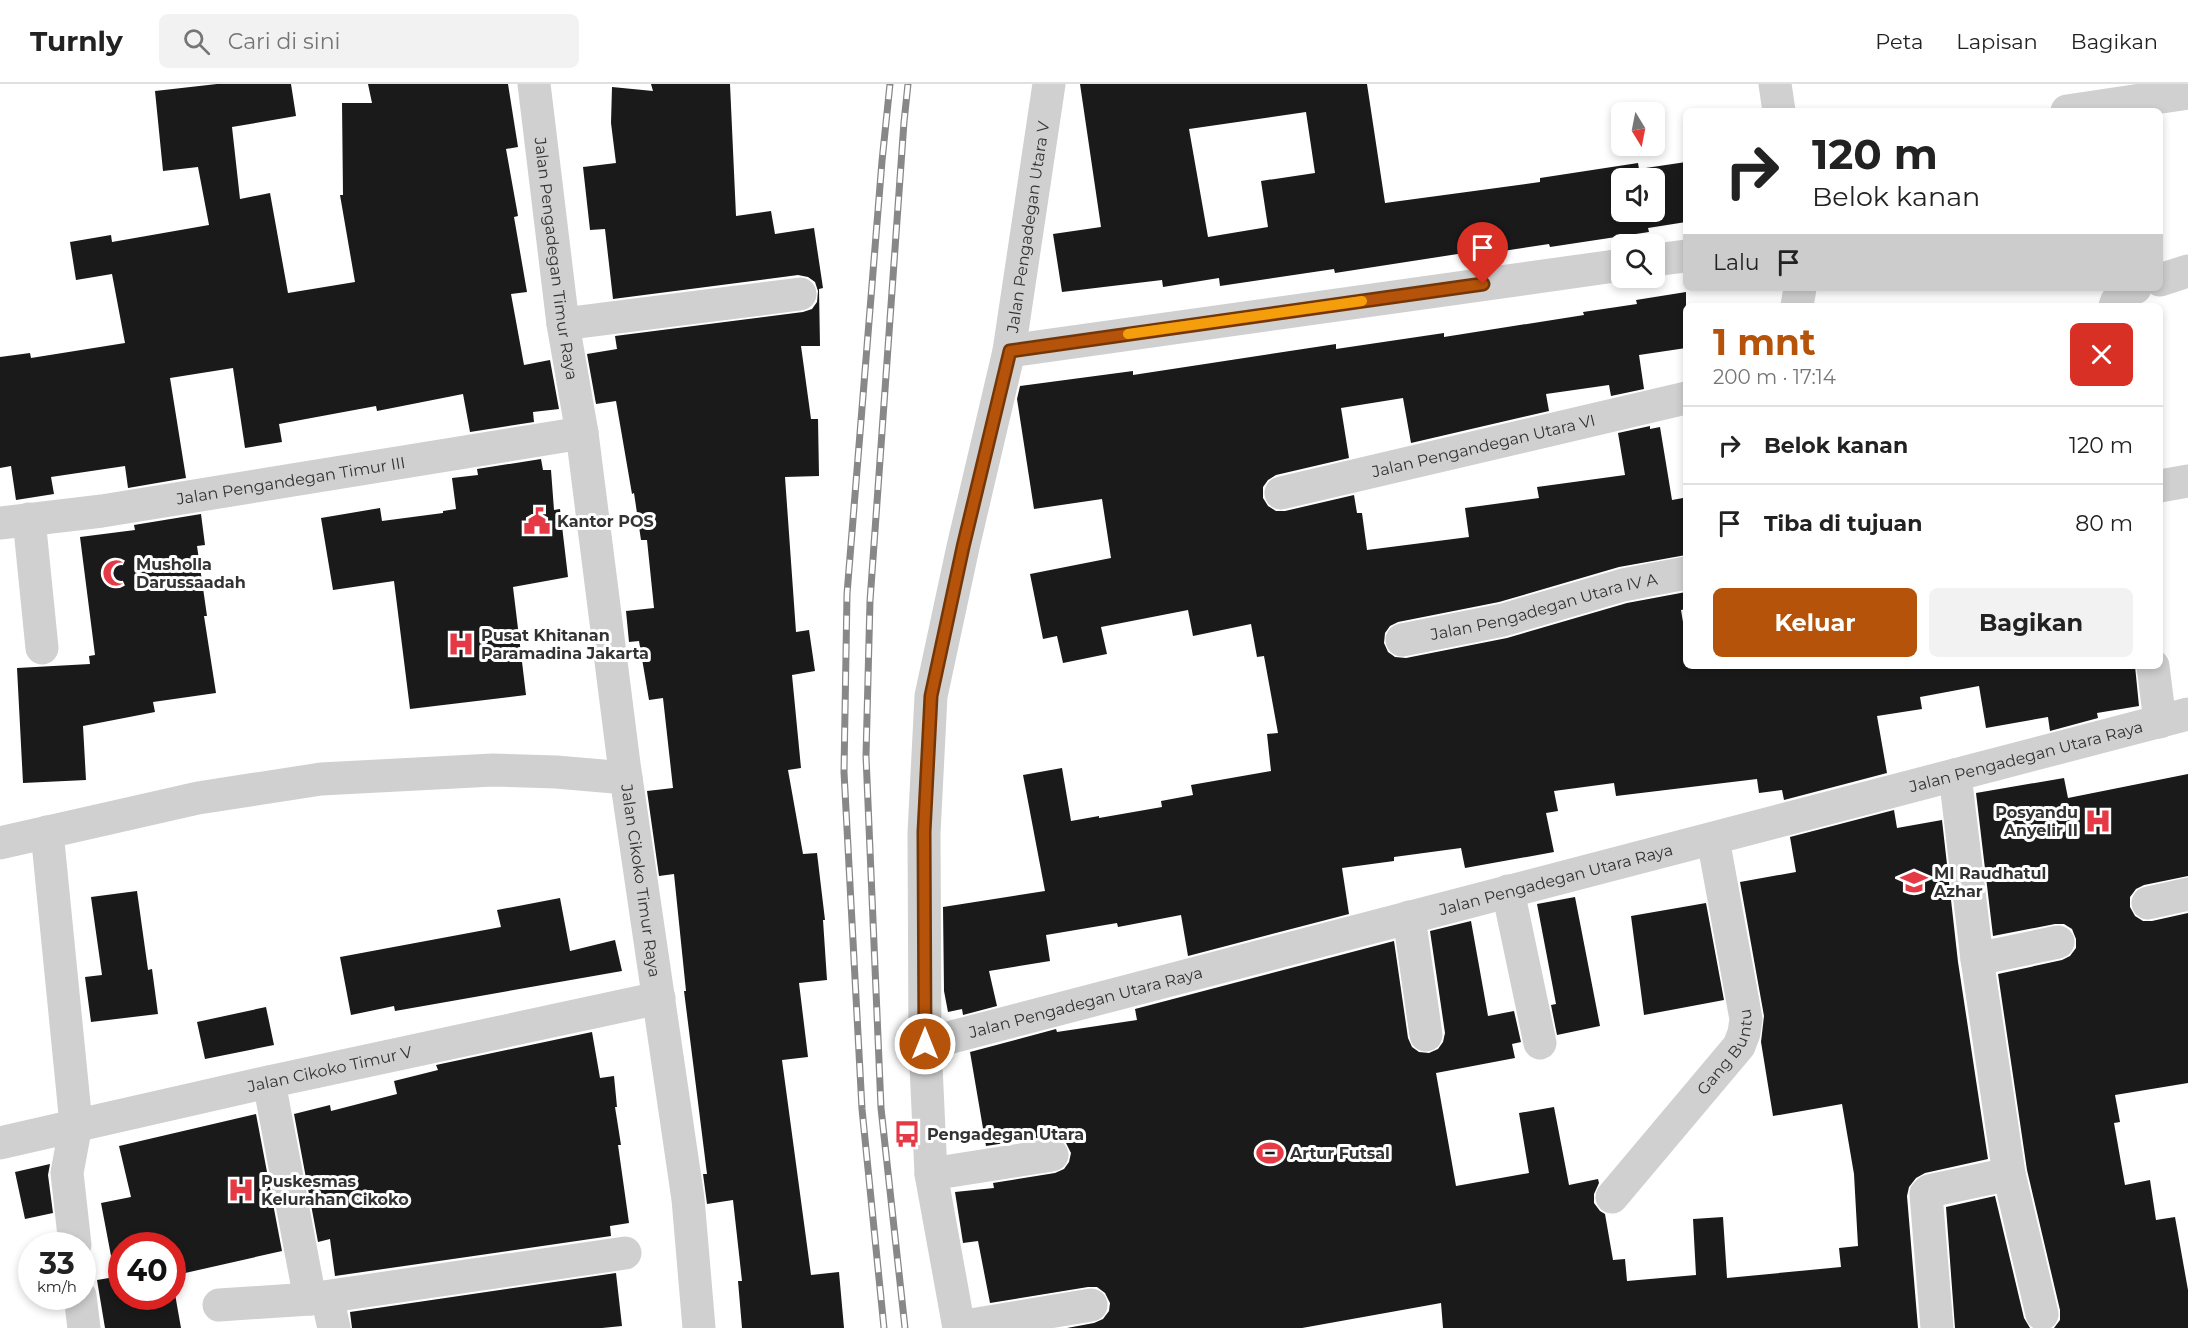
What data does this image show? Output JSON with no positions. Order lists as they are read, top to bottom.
{
  "streets": {
    "street": [
      "Jalan Pengadegan Utara V",
      "Jalan Pengadegan Timur Raya",
      "Jalan Pengandegan Utara VI",
      "Jalan Pengandegan Timur III",
      "Jalan Pengadegan Utara IV A",
      "Jalan Pengadegan Utara Raya",
      "Jalan Cikoko Timur Raya",
      "Gang Buntu",
      "Jalan Cikoko Timur V"
    ]
  },
  "crossings": [
    ["Jalan Pengadegan Utara V", "Jalan Pengadegan Utara Raya"],
    ["Jalan Pengadegan Timur Raya", "Jalan Pengandegan Timur III"],
    ["Jalan Pengadegan Timur Raya", "Jalan Cikoko Timur Raya"],
    ["Jalan Pengandegan Timur III", "Jalan Cikoko Timur Raya"],
    ["Jalan Pengadegan Utara Raya", "Gang Buntu"],
    ["Jalan Cikoko Timur Raya", "Jalan Cikoko Timur V"]
  ],
  "places": {
    "public building": ["Kantor POS"],
    "mosque": ["Musholla Darussaadah"],
    "hospital": ["Pusat Khitanan Paramadina Jakarta", "Posyandu Anyelir II", "Puskesmas Kelurahan Cikoko"],
    "school or university": ["MI Raudhatul Azhar"],
    "bus stop": ["Pengadegan Utara"],
    "sports": ["Artur Futsal"]
  },
  "north": "bottom",
  "page": {
    "header": "Turnly",
    "search": "Cari di sini",
    "nav": ["Peta", "Lapisan", "Bagikan"],
    "turn": ["120 m", "Belok kanan"],
    "then": "Lalu",
    "heading": ["1 mnt", "200 m · 17:14"],
    "list": [
      {
        "name": "Belok kanan",
        "value": "120 m"
      },
      {
        "name": "Tiba di tujuan",
        "value": "80 m"
      }
    ],
    "buttons": ["Keluar", "Bagikan"],
    "speed": "33 km/h",
    "limit": "40"
  }
}
